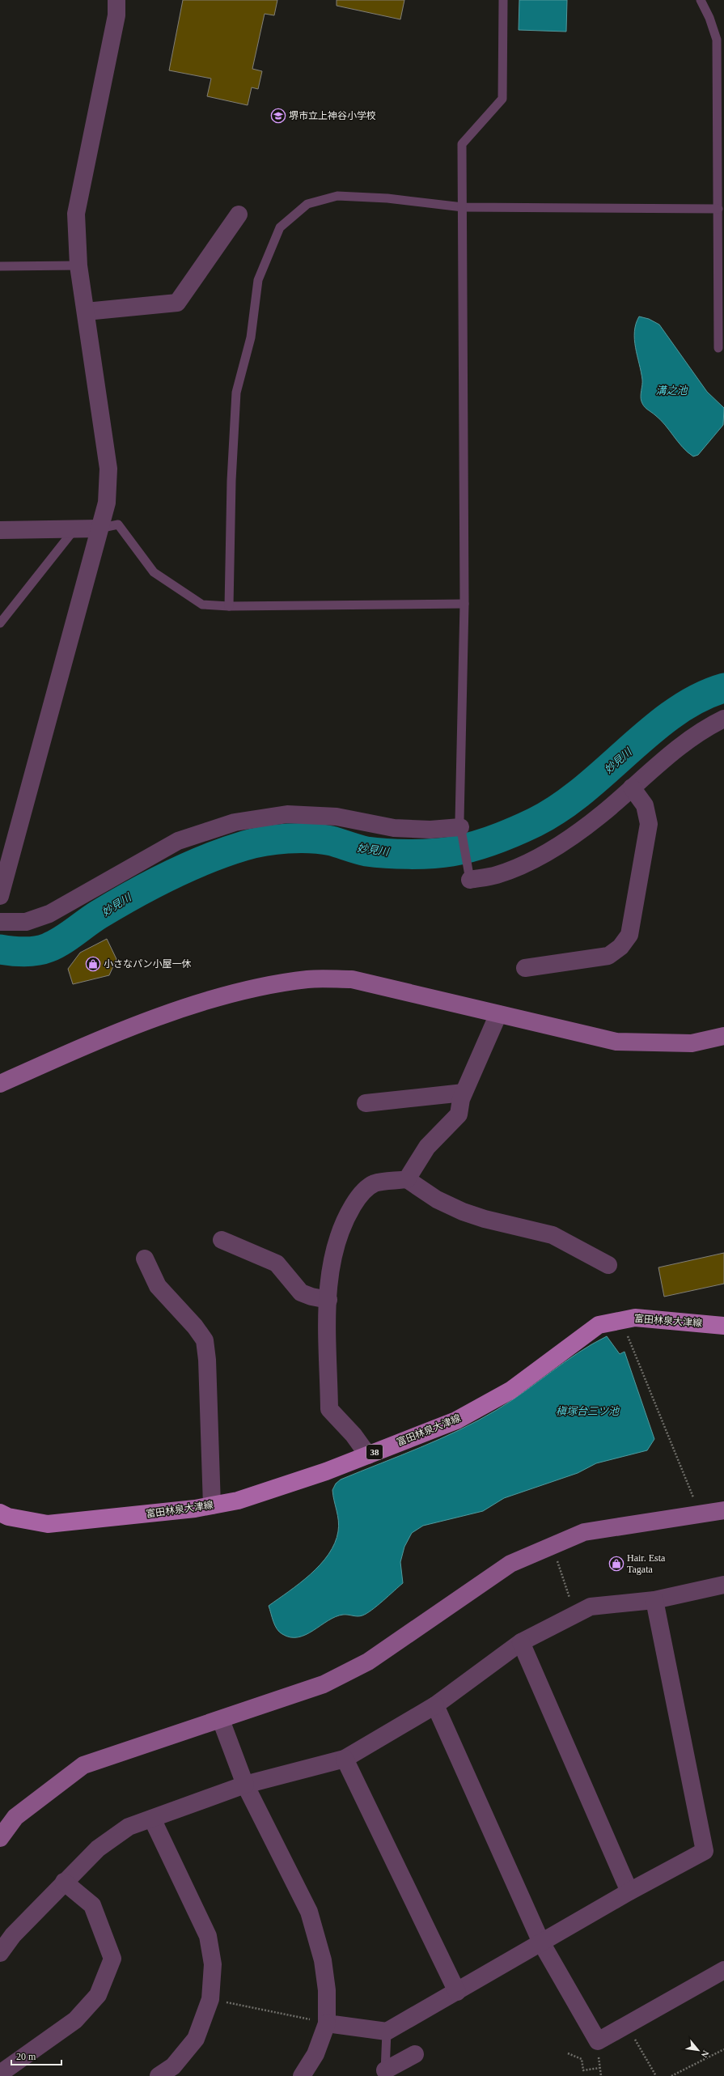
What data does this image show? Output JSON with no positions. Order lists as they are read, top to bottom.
{
  "streets": {
    "main road": ["富田林泉大津線", "38"]
  },
  "water": ["溝之池", "妙見川", "槇塚台三ツ池"],
  "places": {
    "school or university": ["堺市立上神谷小学校"],
    "shop": ["小さなパン小屋一休", "Hair. Esta Tagata"]
  },
  "scale_bar": "20 m",
  "north": "bottom right"
}
